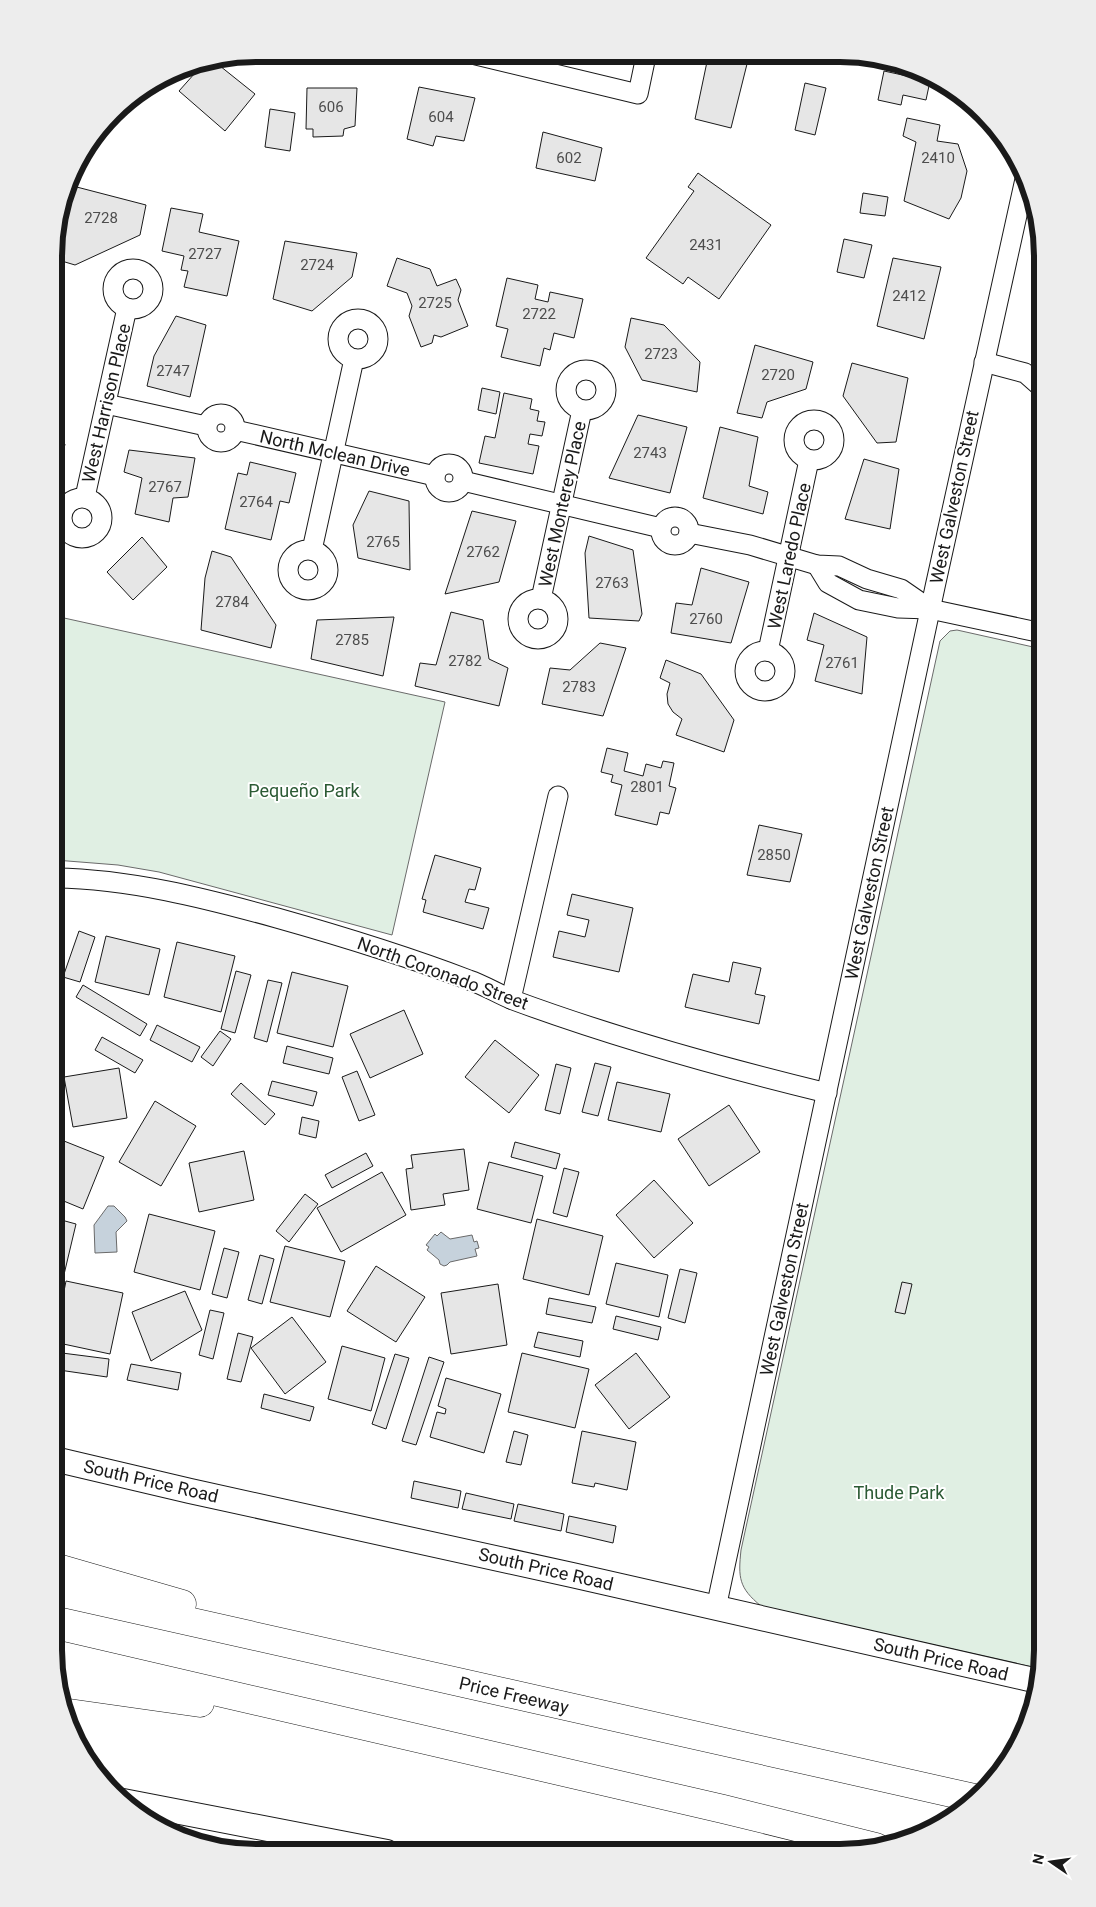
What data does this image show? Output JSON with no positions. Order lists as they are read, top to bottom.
{
  "streets": {
    "highway": ["Price Freeway"],
    "main road": ["South Price Road"],
    "street": [
      "West Harrison Place",
      "North Mclean Drive",
      "West Galveston Street",
      "West Monterey Place",
      "West Laredo Place",
      "North Coronado Street"
    ]
  },
  "crossings": [
    ["West Harrison Place", "North Mclean Drive"],
    ["North Mclean Drive", "West Galveston Street"],
    ["North Mclean Drive", "West Monterey Place"],
    ["North Mclean Drive", "West Laredo Place"],
    ["West Galveston Street", "North Coronado Street"],
    ["West Galveston Street", "South Price Road"]
  ],
  "parks": ["Pequeño Park", "Thude Park"],
  "house_numbers": [
    "606",
    "604",
    "602",
    "2410",
    "2728",
    "2431",
    "2727",
    "2724",
    "2412",
    "2725",
    "2722",
    "2723",
    "2747",
    "2720",
    "2743",
    "2767",
    "2764",
    "2765",
    "2762",
    "2763",
    "2784",
    "2760",
    "2785",
    "2782",
    "2761",
    "2783",
    "2801",
    "2850"
  ],
  "north": "left"
}
